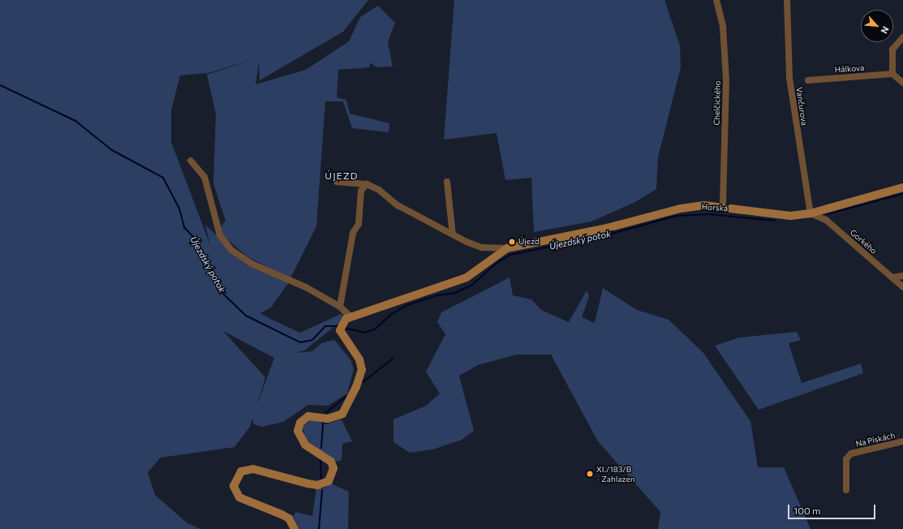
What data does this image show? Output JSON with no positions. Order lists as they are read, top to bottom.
{
  "streets": {
    "street": [
      "Hálkova",
      "Chelčického",
      "Vančurova",
      "Horská",
      "Gorkého",
      "Na Pískách"
    ]
  },
  "crossings": [
    ["Chelčického", "Horská"],
    ["Vančurova", "Horská"],
    ["Vančurova", "Gorkého"],
    ["Horská", "Gorkého"]
  ],
  "districts": ["ÚJEZD"],
  "water": ["Újezdský potok"],
  "places": ["Újezd", "XI./183/B - Zahlazen"],
  "scale_bar": "100 m",
  "north": "bottom right"
}
